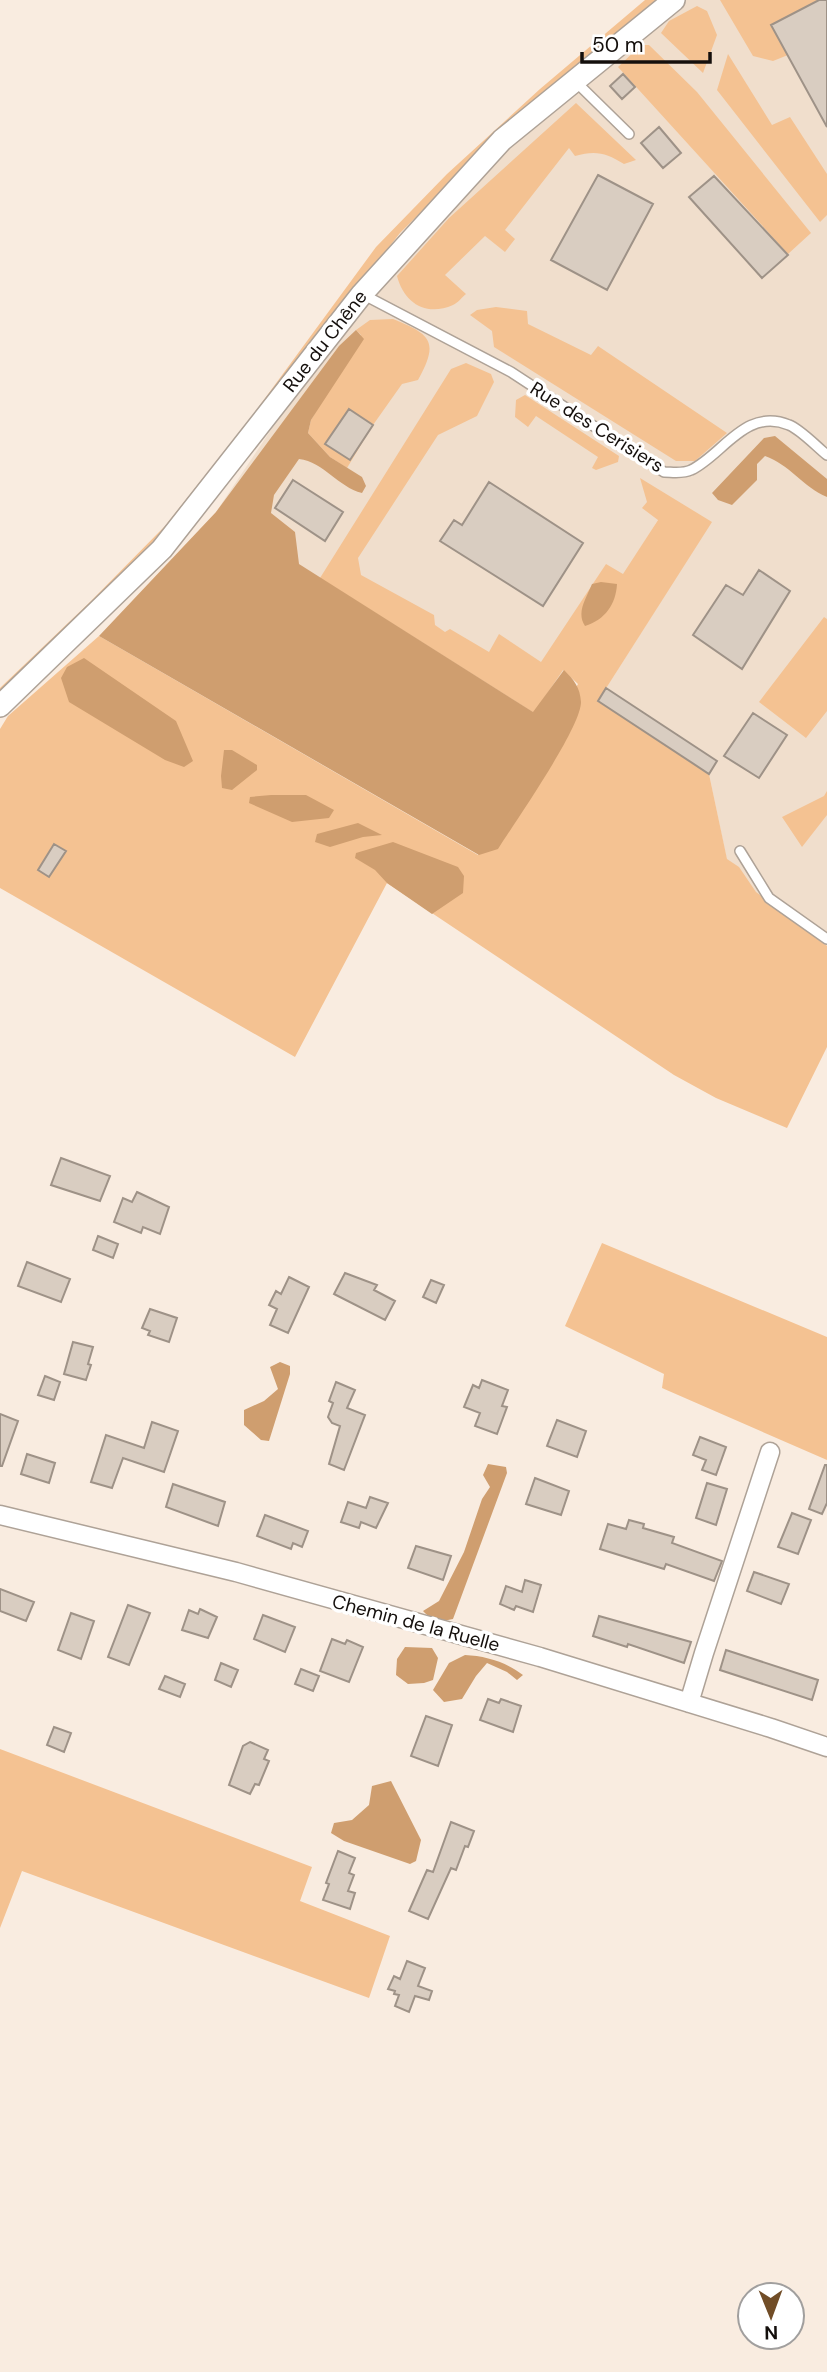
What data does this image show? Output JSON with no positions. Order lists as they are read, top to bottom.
{
  "streets": {
    "street": ["Rue du Chêne", "Chemin de la Ruelle"],
    "lane": ["Rue des Cerisiers"]
  },
  "crossings": [
    ["Rue du Chêne", "Rue des Cerisiers"]
  ],
  "scale_bar": "50 m",
  "north": "bottom"
}
